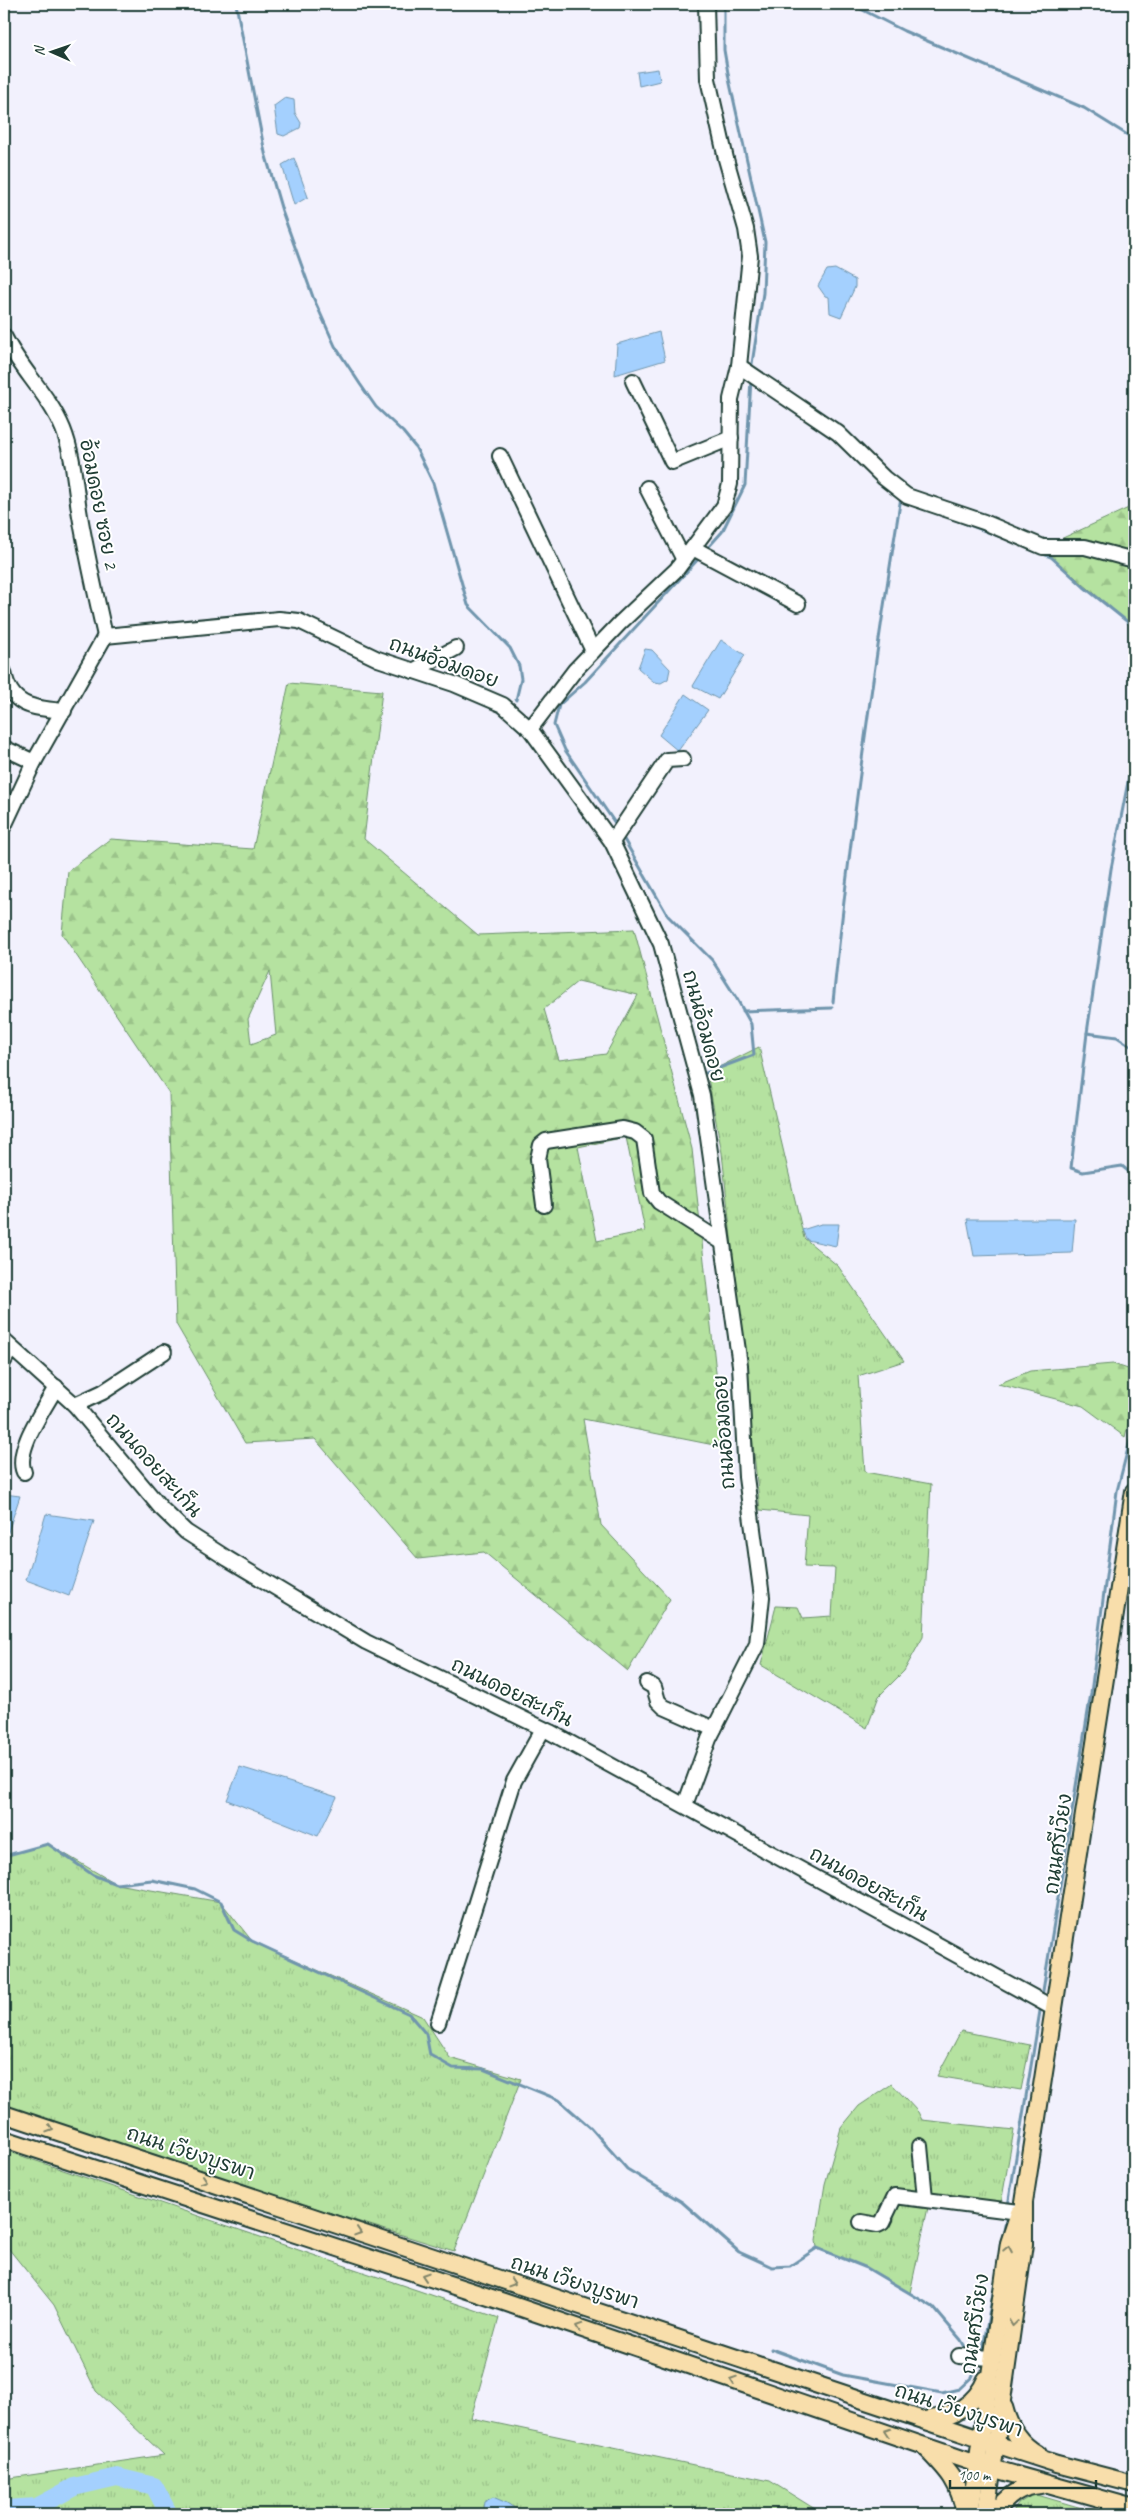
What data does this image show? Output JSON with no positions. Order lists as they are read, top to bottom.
{
  "streets": {
    "main road": ["ถนนศรีเวียง", "ถนน เวียงบูรพา"],
    "street": ["อ้อมดอย ซอย 2", "ถนนอ้อมดอย", "ถนนดอยสะเก็น"]
  },
  "crossings": [
    ["อ้อมดอย ซอย 2", "ถนนอ้อมดอย"],
    ["ถนนอ้อมดอย", "ถนนดอยสะเก็น"],
    ["ถนนดอยสะเก็น", "ถนนศรีเวียง"],
    ["ถนนศรีเวียง", "ถนน เวียงบูรพา"]
  ],
  "scale_bar": "100 m",
  "north": "left"
}
